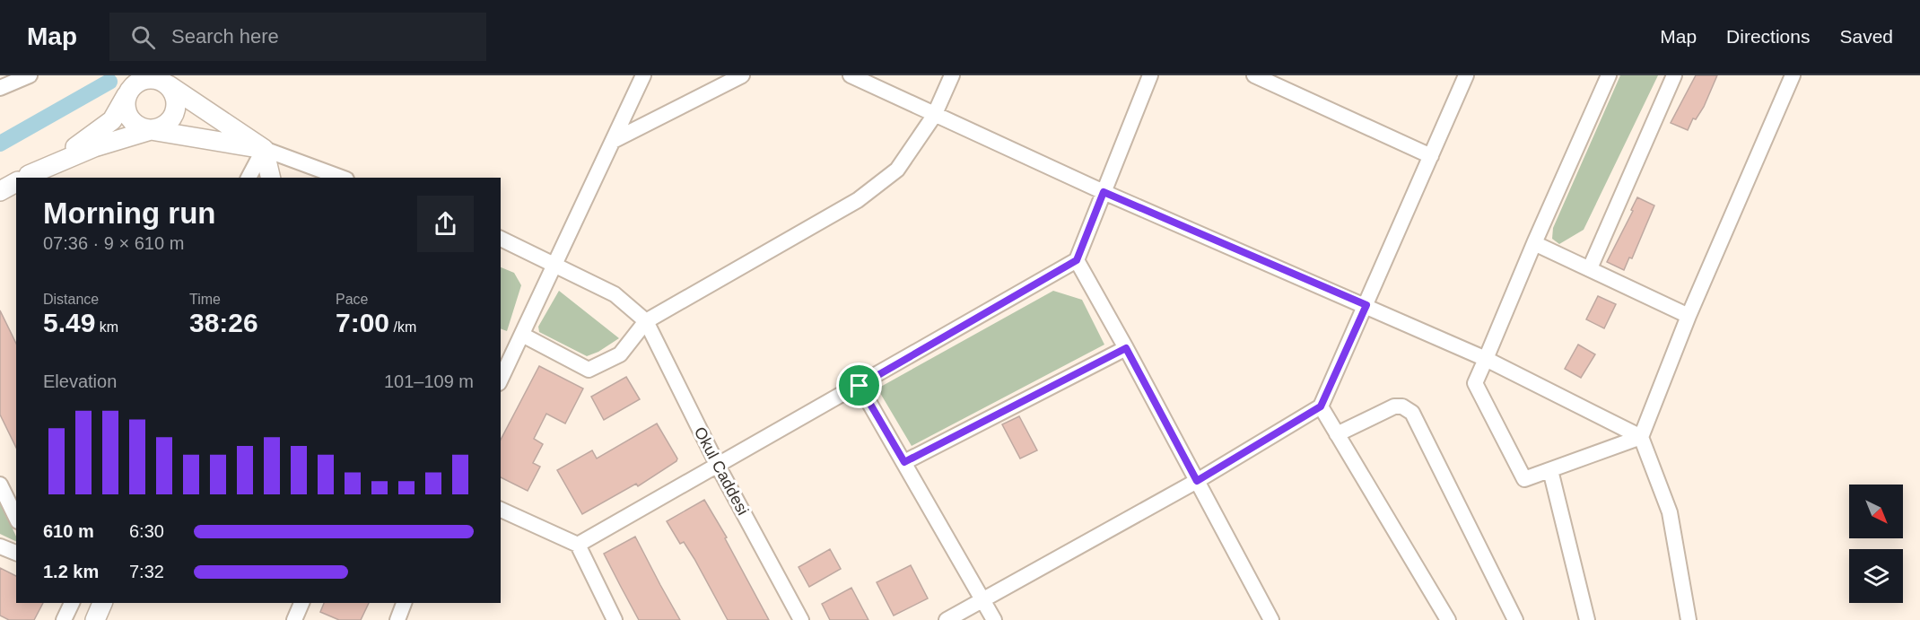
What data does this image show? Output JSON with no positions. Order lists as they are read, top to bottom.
{
  "streets": {
    "street": ["Okul Caddesi"]
  },
  "north": "bottom right",
  "page": {
    "header": "Map",
    "search": "Search here",
    "nav": ["Map", "Directions", "Saved"],
    "heading": ["Morning run", "07:36 · 9 × 610 m"],
    "stats": [
      ["Distance", "5.49 km"],
      ["Time", "38:26"],
      ["Pace", "7:00 /km"]
    ],
    "chart": ["Elevation", "101–109 m"],
    "list": [
      {
        "name": "610 m",
        "note": "6:30"
      },
      {
        "name": "1.2 km",
        "note": "7:32"
      }
    ]
  }
}
